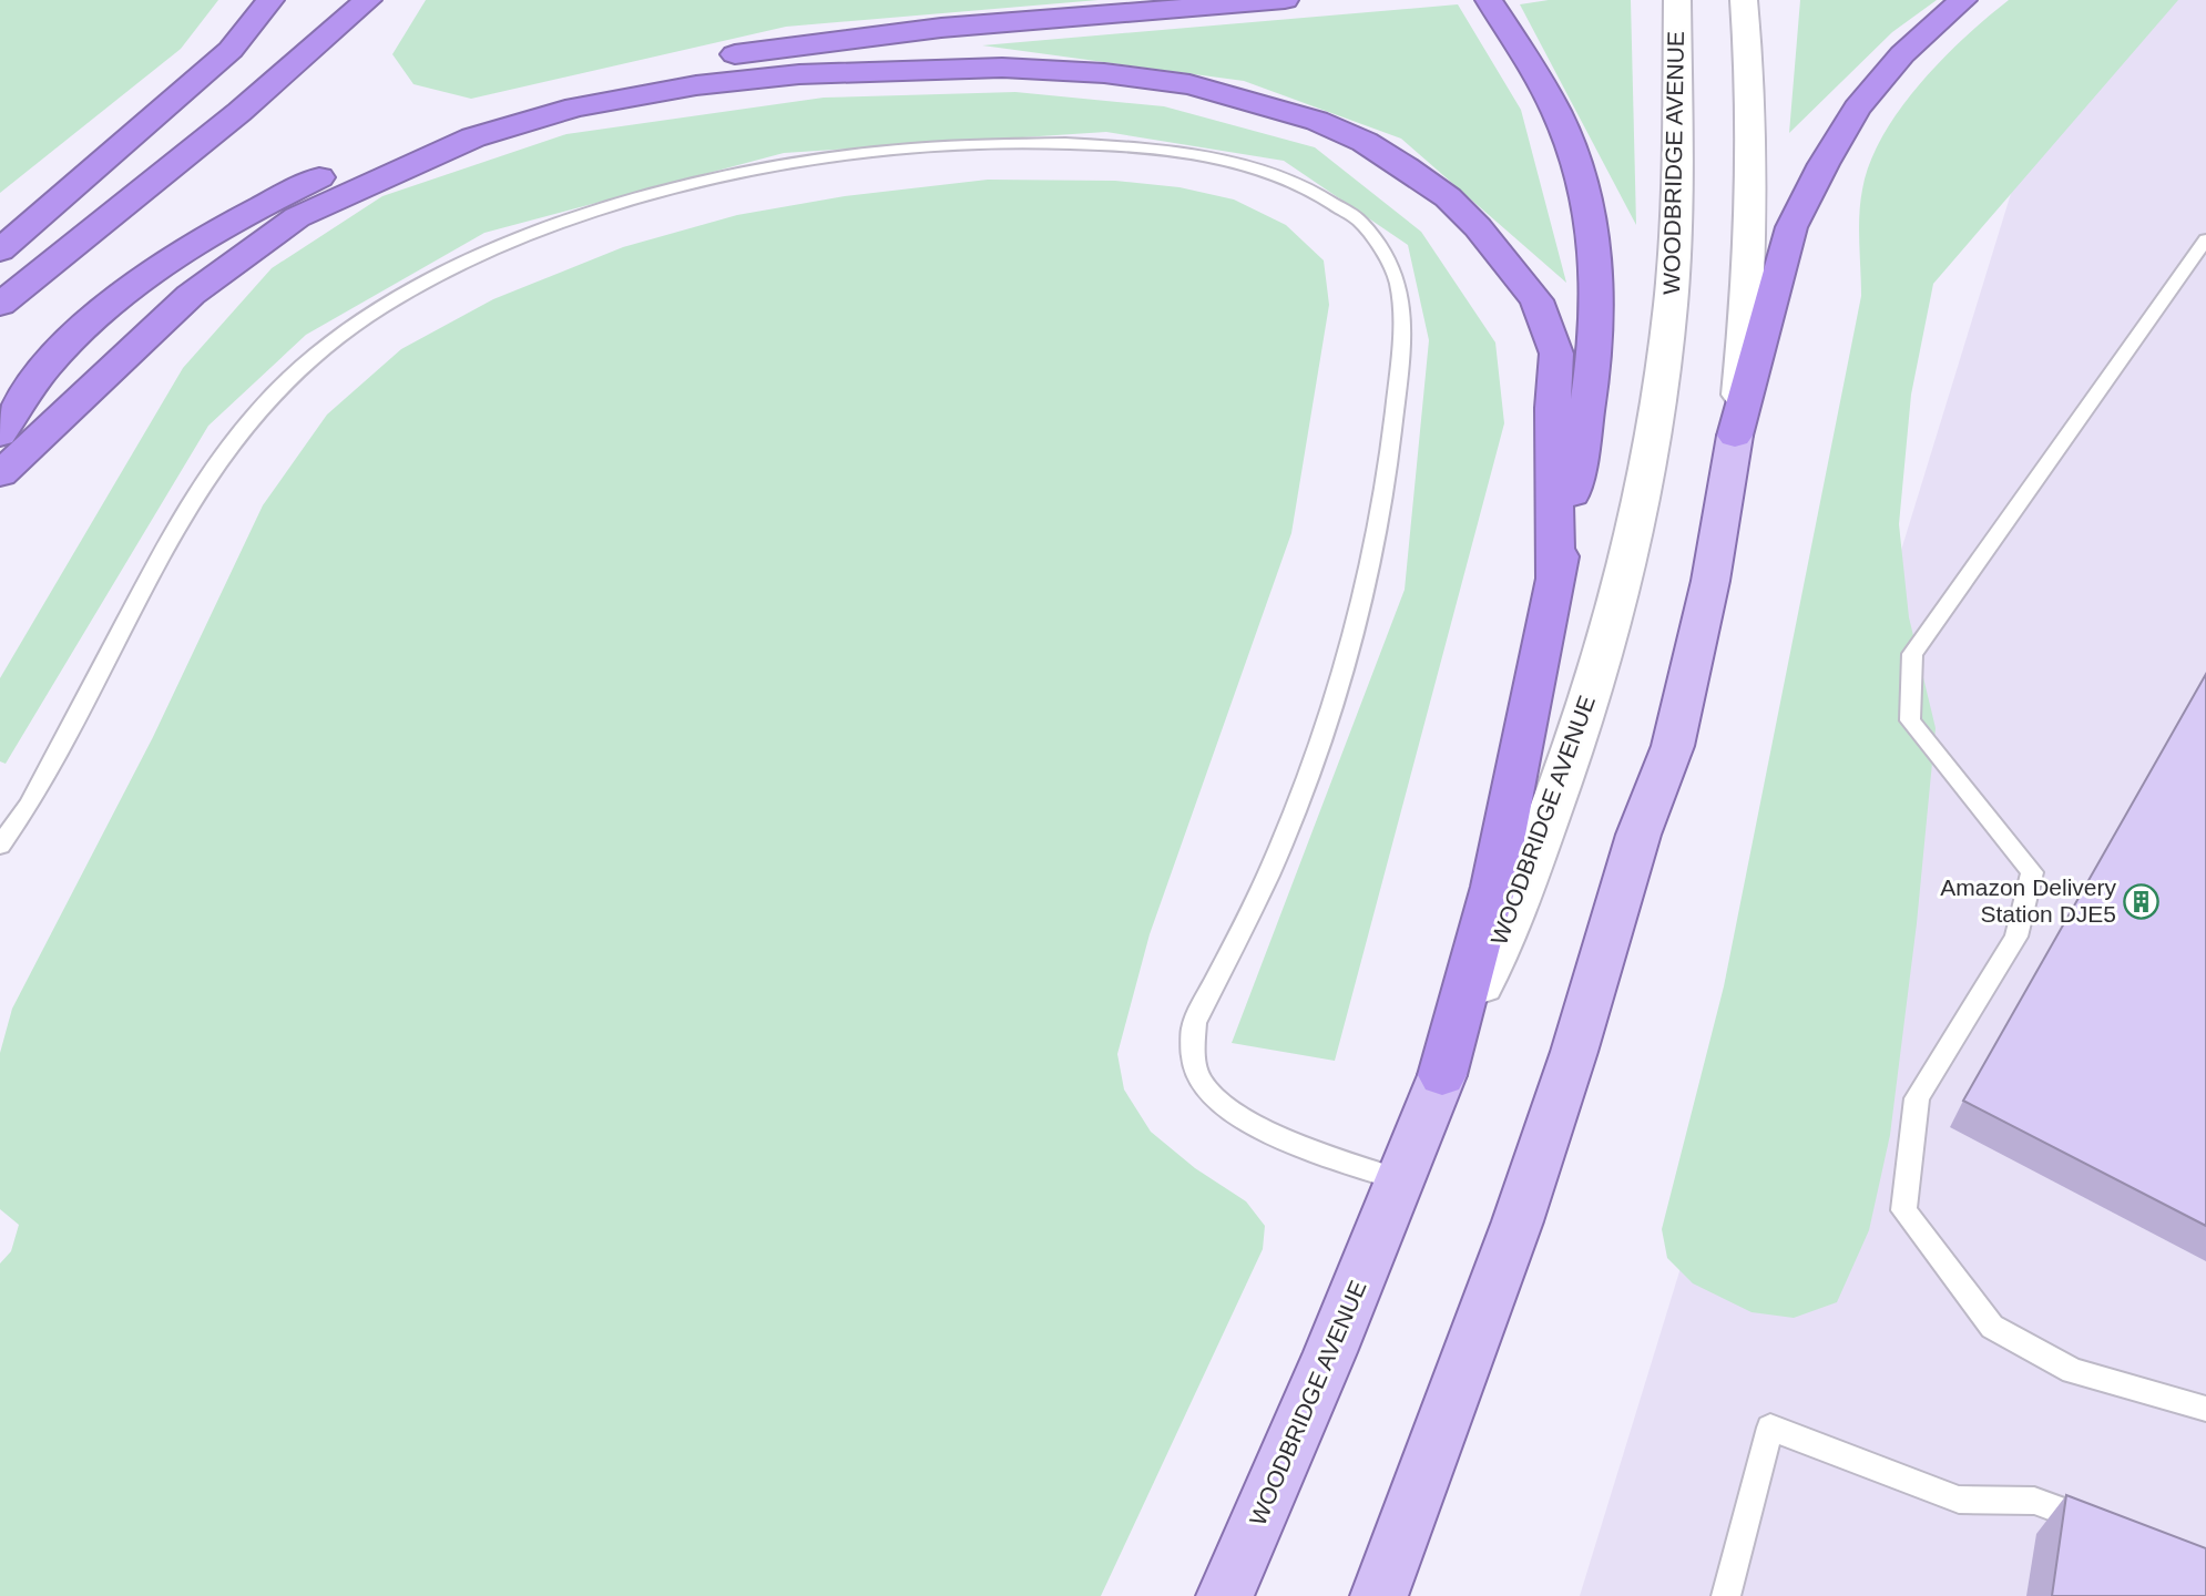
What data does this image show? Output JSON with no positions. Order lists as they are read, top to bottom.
{
  "streets": {
    "main road": ["WOODBRIDGE AVENUE"]
  },
  "places": {
    "building": ["Amazon Delivery Station DJE5"]
  }
}
